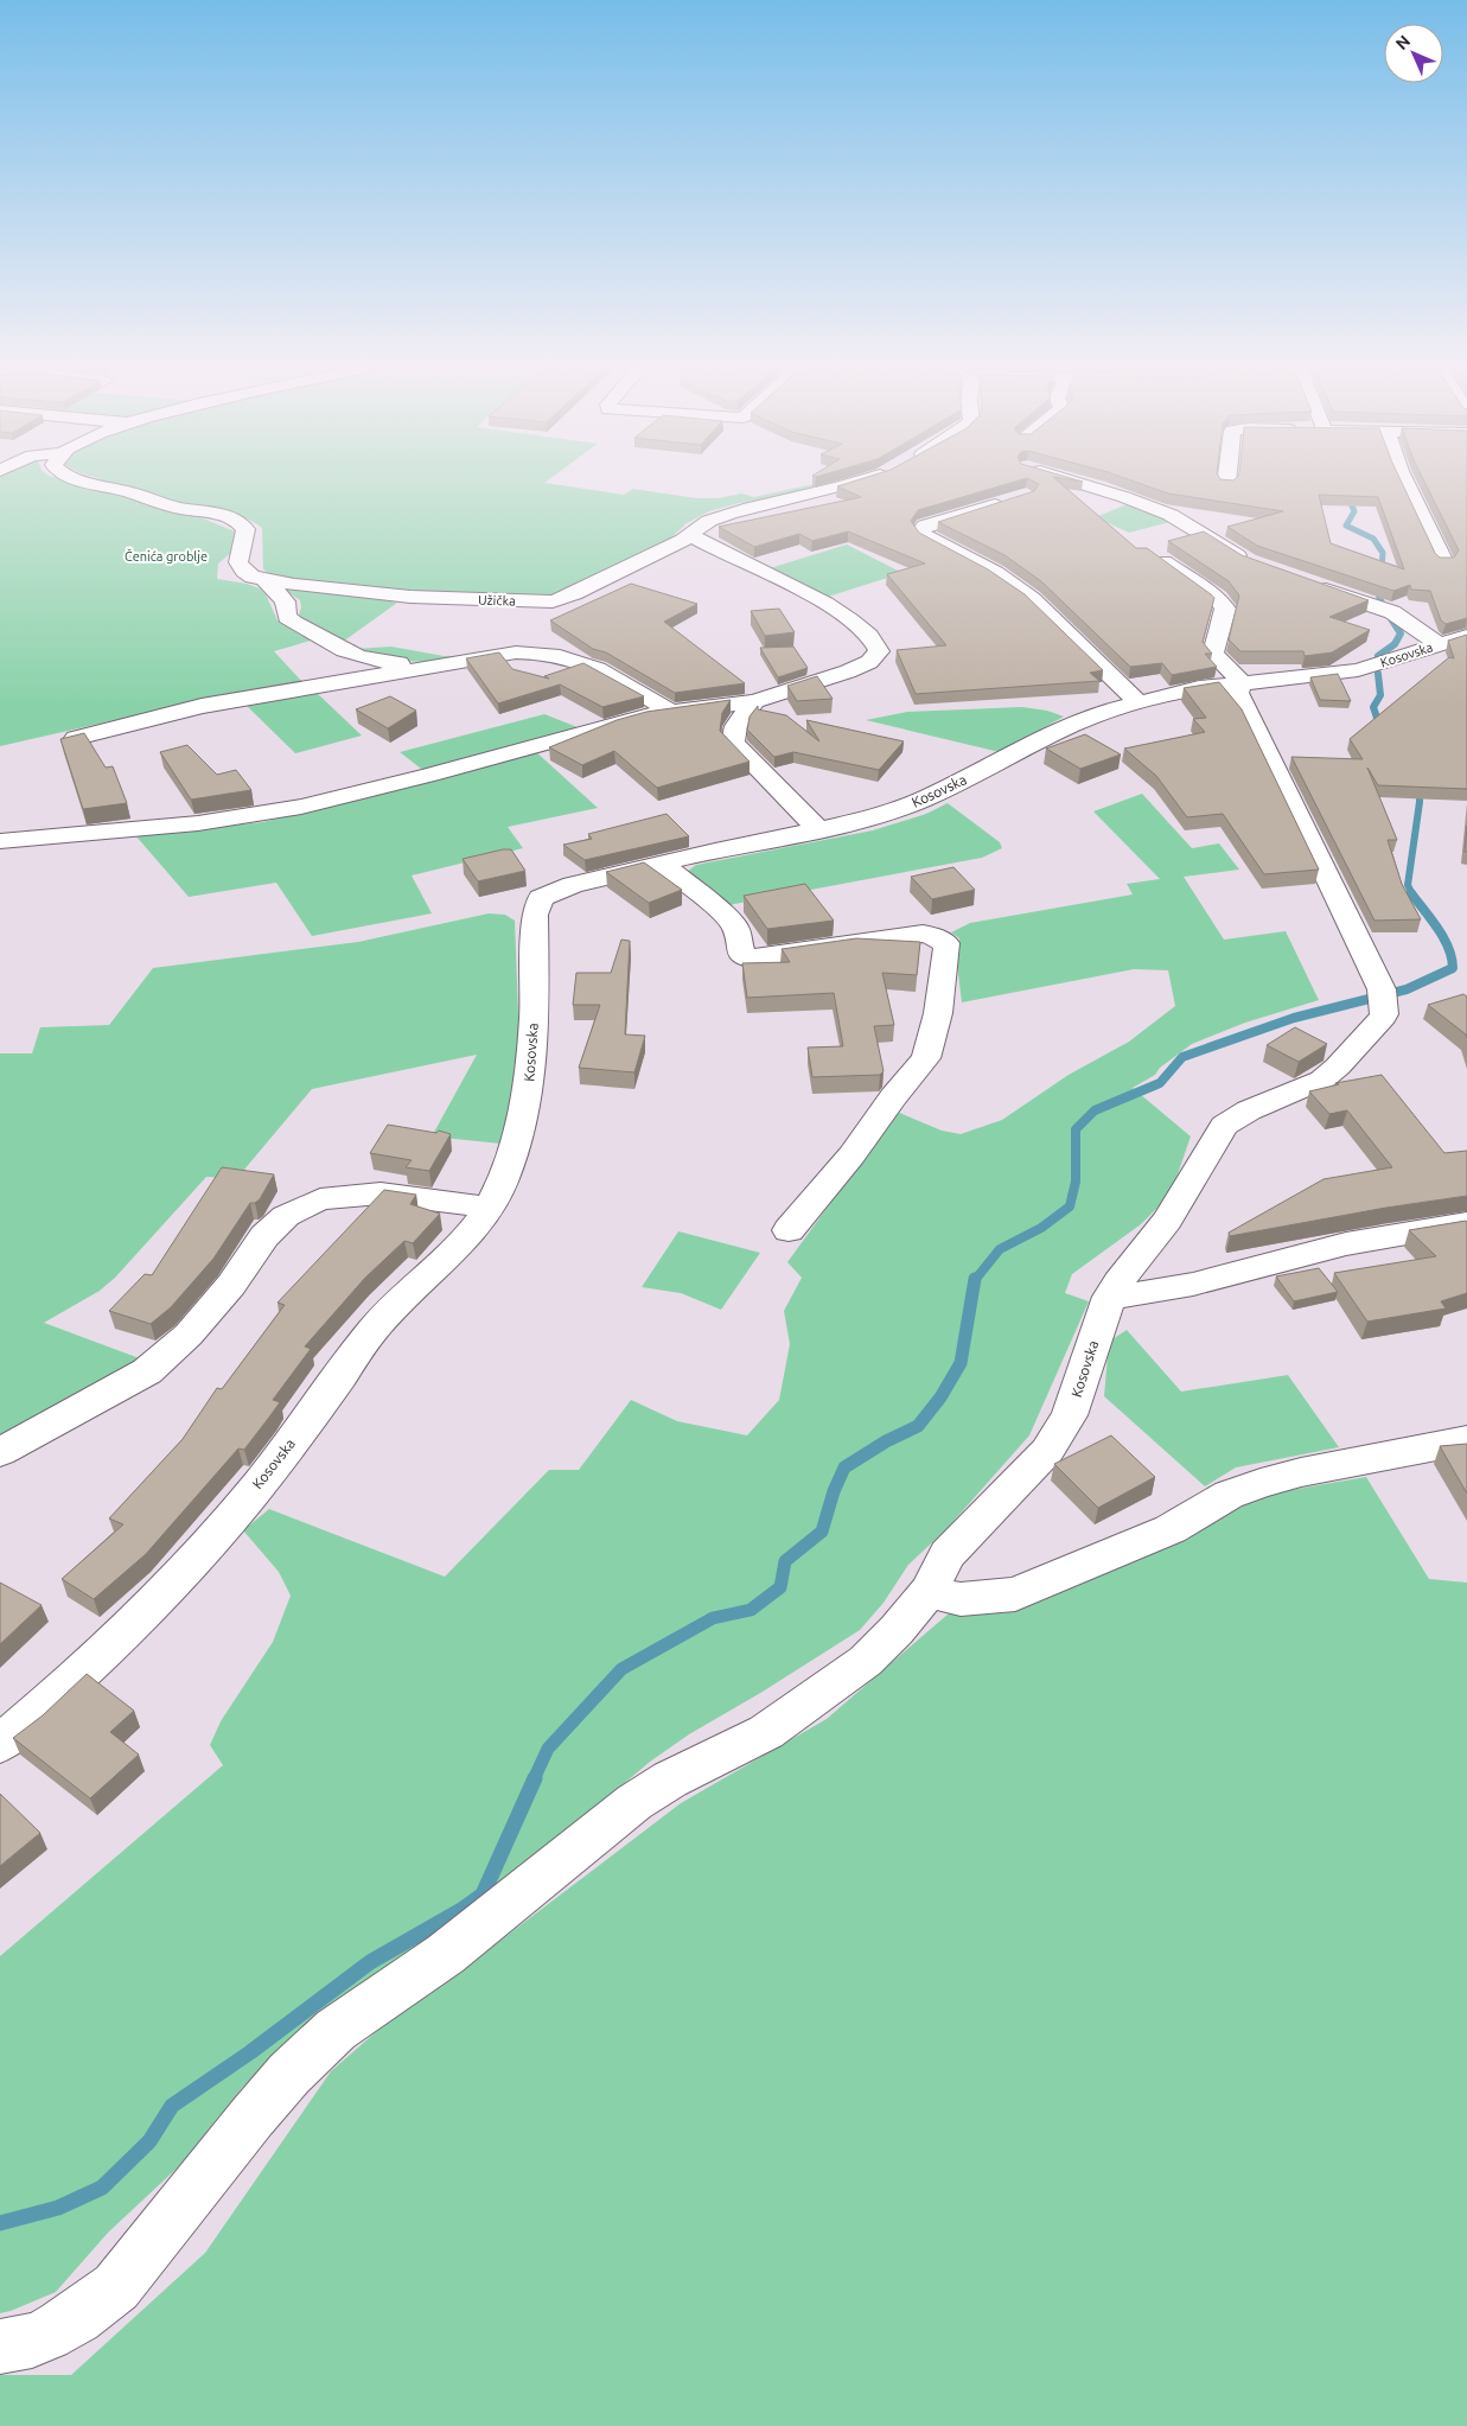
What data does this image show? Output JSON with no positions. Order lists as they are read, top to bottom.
{
  "streets": {
    "street": ["Užička", "Kosovska"]
  },
  "parks": ["Čenića groblje"],
  "north": "top left"
}
